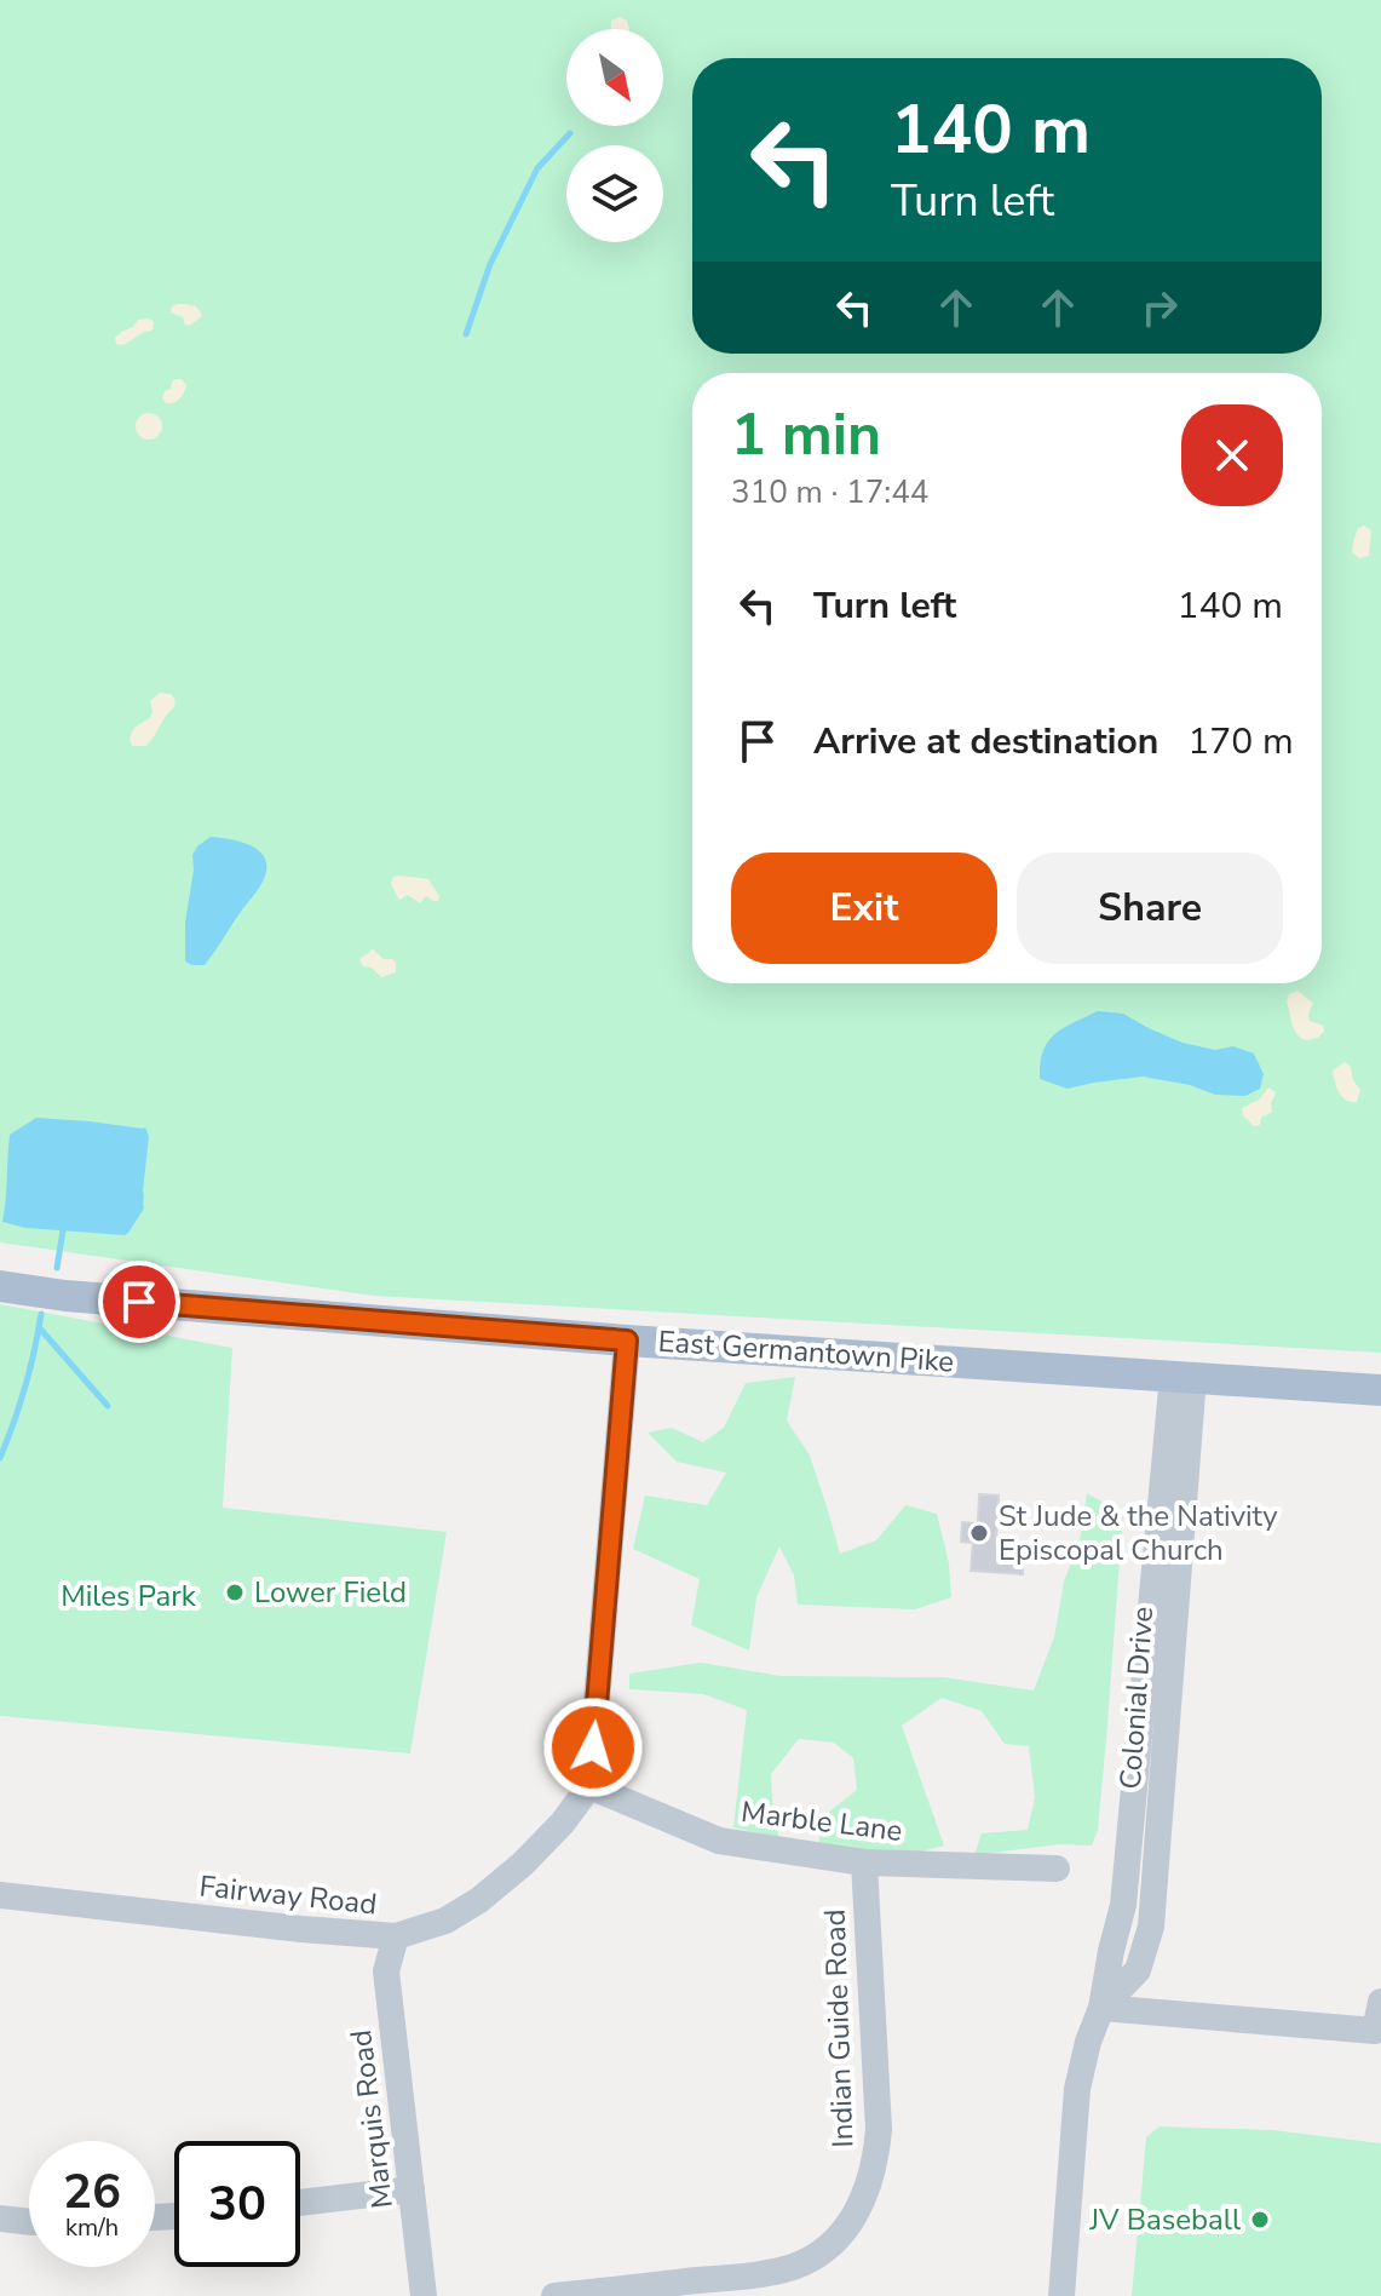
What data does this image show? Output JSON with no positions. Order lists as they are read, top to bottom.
{
  "streets": {
    "main road": ["East Germantown Pike"],
    "street": [
      "Colonial Drive",
      "Marble Lane",
      "Fairway Road",
      "Indian Guide Road",
      "Marquis Road"
    ]
  },
  "crossings": [
    ["East Germantown Pike", "Colonial Drive"],
    ["Marble Lane", "Fairway Road"],
    ["Marble Lane", "Indian Guide Road"],
    ["Fairway Road", "Marquis Road"]
  ],
  "parks": ["Miles Park"],
  "places": ["St Jude & the Nativity Episcopal Church", "Lower Field", "JV Baseball"],
  "north": "bottom right",
  "page": {
    "turn": ["140 m", "Turn left"],
    "heading": ["1 min", "310 m · 17:44"],
    "list": [
      {
        "name": "Turn left",
        "value": "140 m"
      },
      {
        "name": "Arrive at destination",
        "value": "170 m"
      }
    ],
    "buttons": ["Exit", "Share"],
    "speed": "26 km/h",
    "limit": "30"
  }
}
